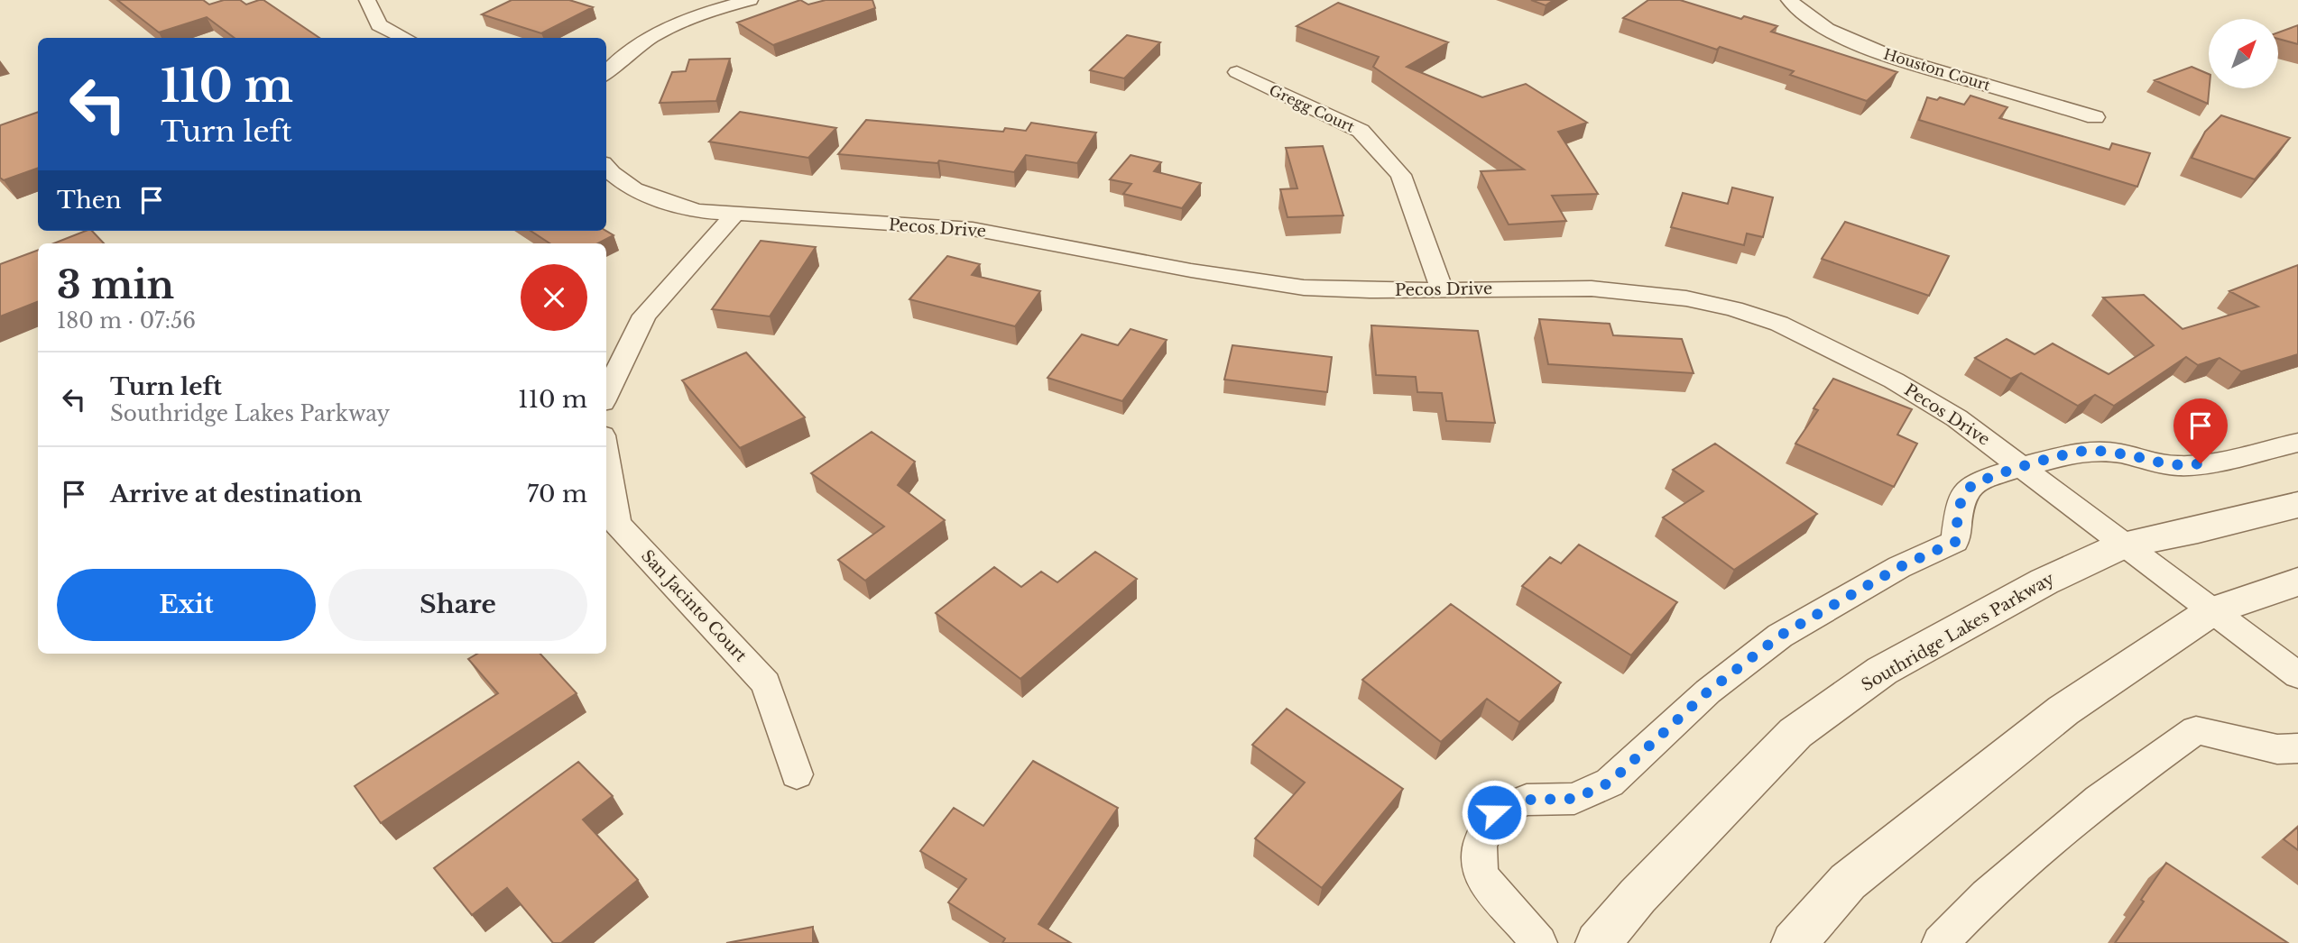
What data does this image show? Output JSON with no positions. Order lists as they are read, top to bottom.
{
  "streets": {
    "street": [
      "Houston Court",
      "Gregg Court",
      "Pecos Drive",
      "San Jacinto Court",
      "Southridge Lakes Parkway"
    ]
  },
  "crossings": [
    ["Gregg Court", "Pecos Drive"],
    ["Pecos Drive", "Southridge Lakes Parkway"]
  ],
  "north": "top right",
  "page": {
    "turn": ["110 m", "Turn left"],
    "then": "Then",
    "heading": ["3 min", "180 m · 07:56"],
    "list": [
      {
        "name": "Turn left",
        "note": "Southridge Lakes Parkway",
        "value": "110 m"
      },
      {
        "name": "Arrive at destination",
        "value": "70 m"
      }
    ],
    "buttons": ["Exit", "Share"]
  }
}
